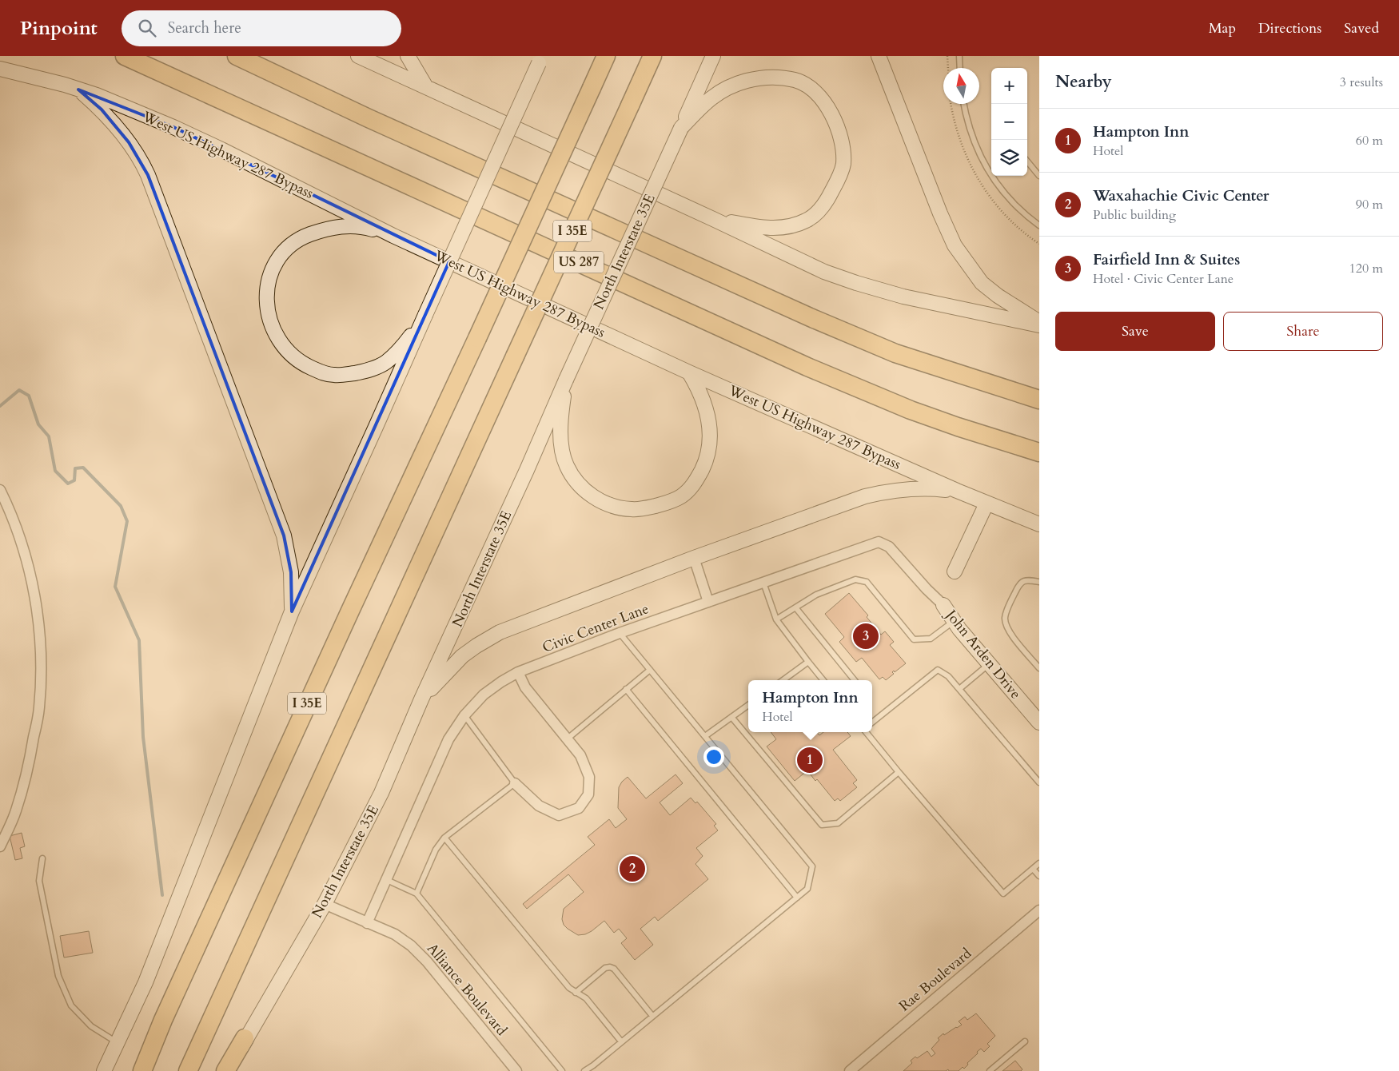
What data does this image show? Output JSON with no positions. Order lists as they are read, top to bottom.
{
  "streets": {
    "highway": ["I 35E", "US 287"],
    "main road": ["West US Highway 287 Bypass", "North Interstate 35E", "John Arden Drive"],
    "street": ["Civic Center Lane", "Rae Boulevard", "Alliance Boulevard"]
  },
  "crossings": [
    ["North Interstate 35E", "Alliance Boulevard"],
    ["Civic Center Lane", "John Arden Drive"],
    ["Civic Center Lane", "Alliance Boulevard"]
  ],
  "north": "top",
  "page": {
    "header": "Pinpoint",
    "search": "Search here",
    "nav": ["Map", "Directions", "Saved"],
    "heading": ["Nearby", "3 results"],
    "map_buttons": ["+", "−"],
    "list": [
      {
        "mark": "1",
        "name": "Hampton Inn",
        "note": "Hotel",
        "value": "60 m"
      },
      {
        "mark": "2",
        "name": "Waxahachie Civic Center",
        "note": "Public building",
        "value": "90 m"
      },
      {
        "mark": "3",
        "name": "Fairfield Inn & Suites",
        "note": "Hotel · Civic Center Lane",
        "value": "120 m"
      }
    ],
    "buttons": ["Save", "Share"],
    "pins": ["3", "1", "2"],
    "popup": ["Hampton Inn", "Hotel"]
  }
}
